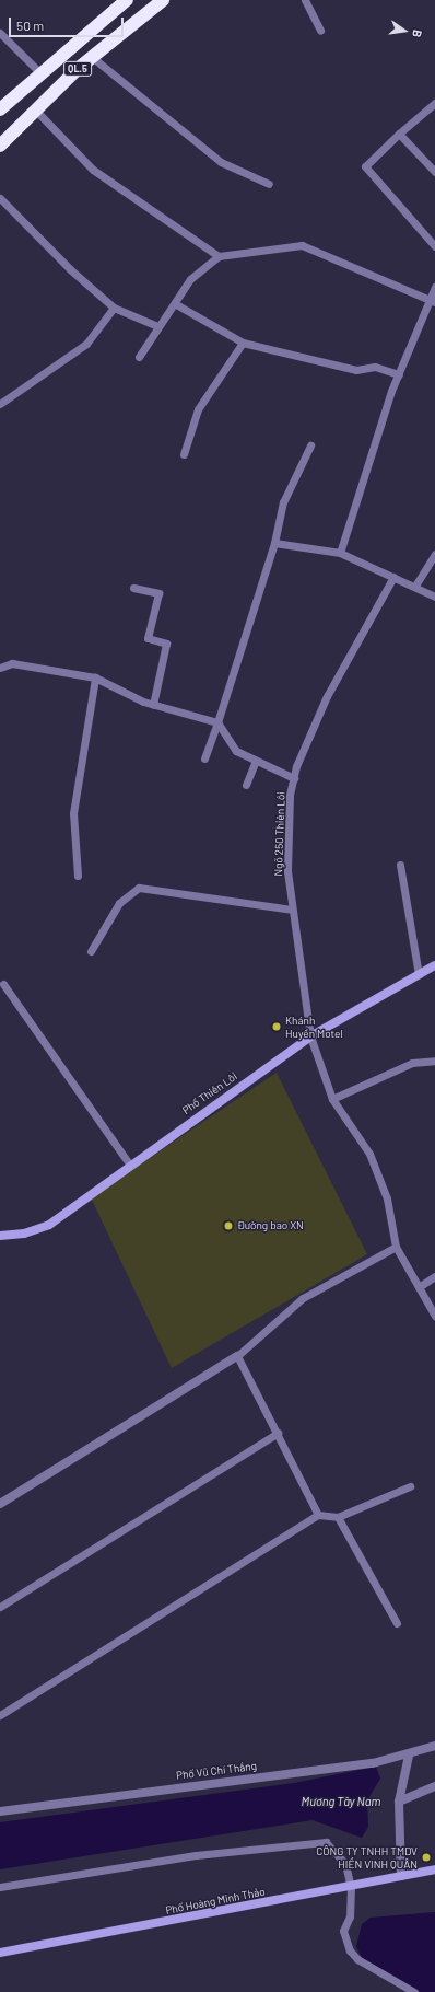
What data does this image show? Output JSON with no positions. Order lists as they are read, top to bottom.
{
  "streets": {
    "highway": ["QL.5"],
    "main road": ["Phố Thiên Lôi", "Phố Hoàng Minh Thảo"],
    "street": ["Phố Vũ Chí Thắng"],
    "lane": ["Ngõ 250 Thiên Lôi"]
  },
  "crossings": [
    ["Ngõ 250 Thiên Lôi", "Phố Thiên Lôi"]
  ],
  "water": ["Mương Tây Nam"],
  "places": ["Khánh Huyền Motel", "Đường bao XN", "CÔNG TY TNHH TMDV HIỀN VINH QUÂN"],
  "scale_bar": "50 m",
  "north": "right"
}
